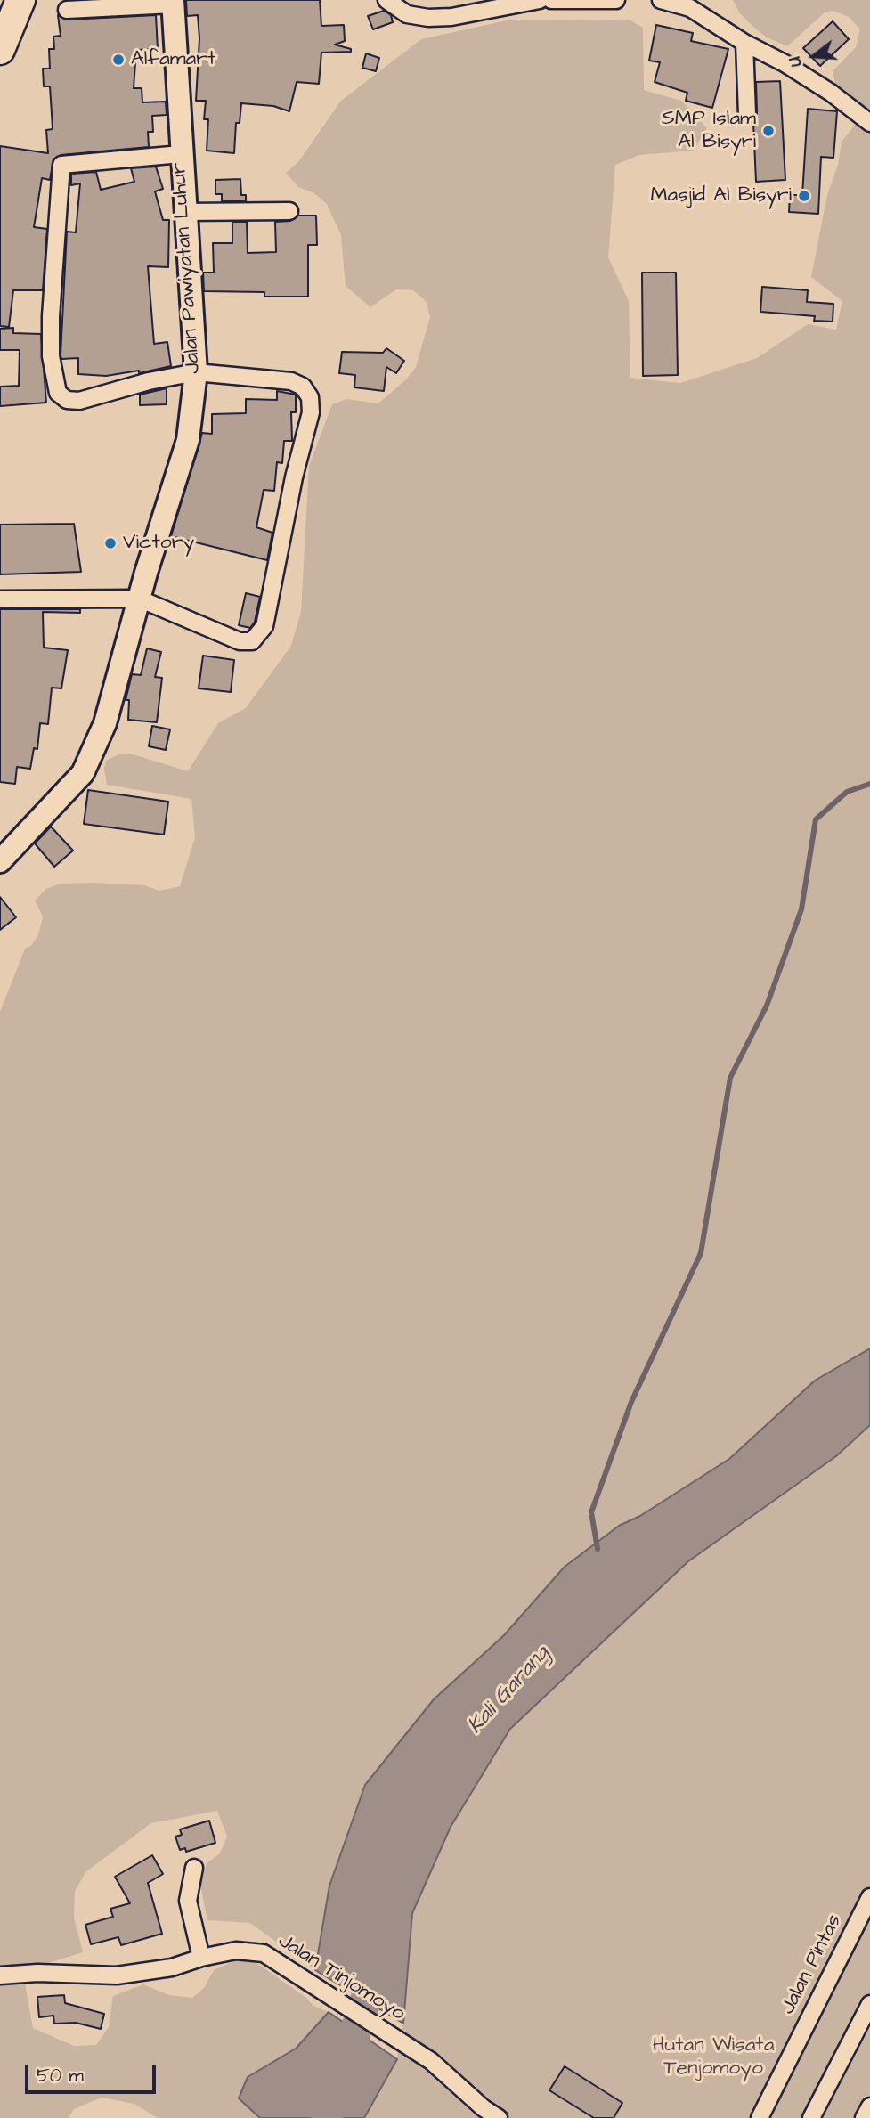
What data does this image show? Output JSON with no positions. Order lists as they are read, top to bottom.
{
  "streets": {
    "main road": ["Jalan Pawiyatan Luhur"],
    "street": ["Jalan Pintas", "Jalan Tinjomoyo"]
  },
  "water": ["Kali Garang"],
  "parks": ["Hutan Wisata Tenjomoyo"],
  "places": [
    "Alfamart",
    "SMP Islam Al Bisyri",
    "Masjid Al Bisyri",
    "Victory"
  ],
  "scale_bar": "50 m",
  "north": "left"
}
